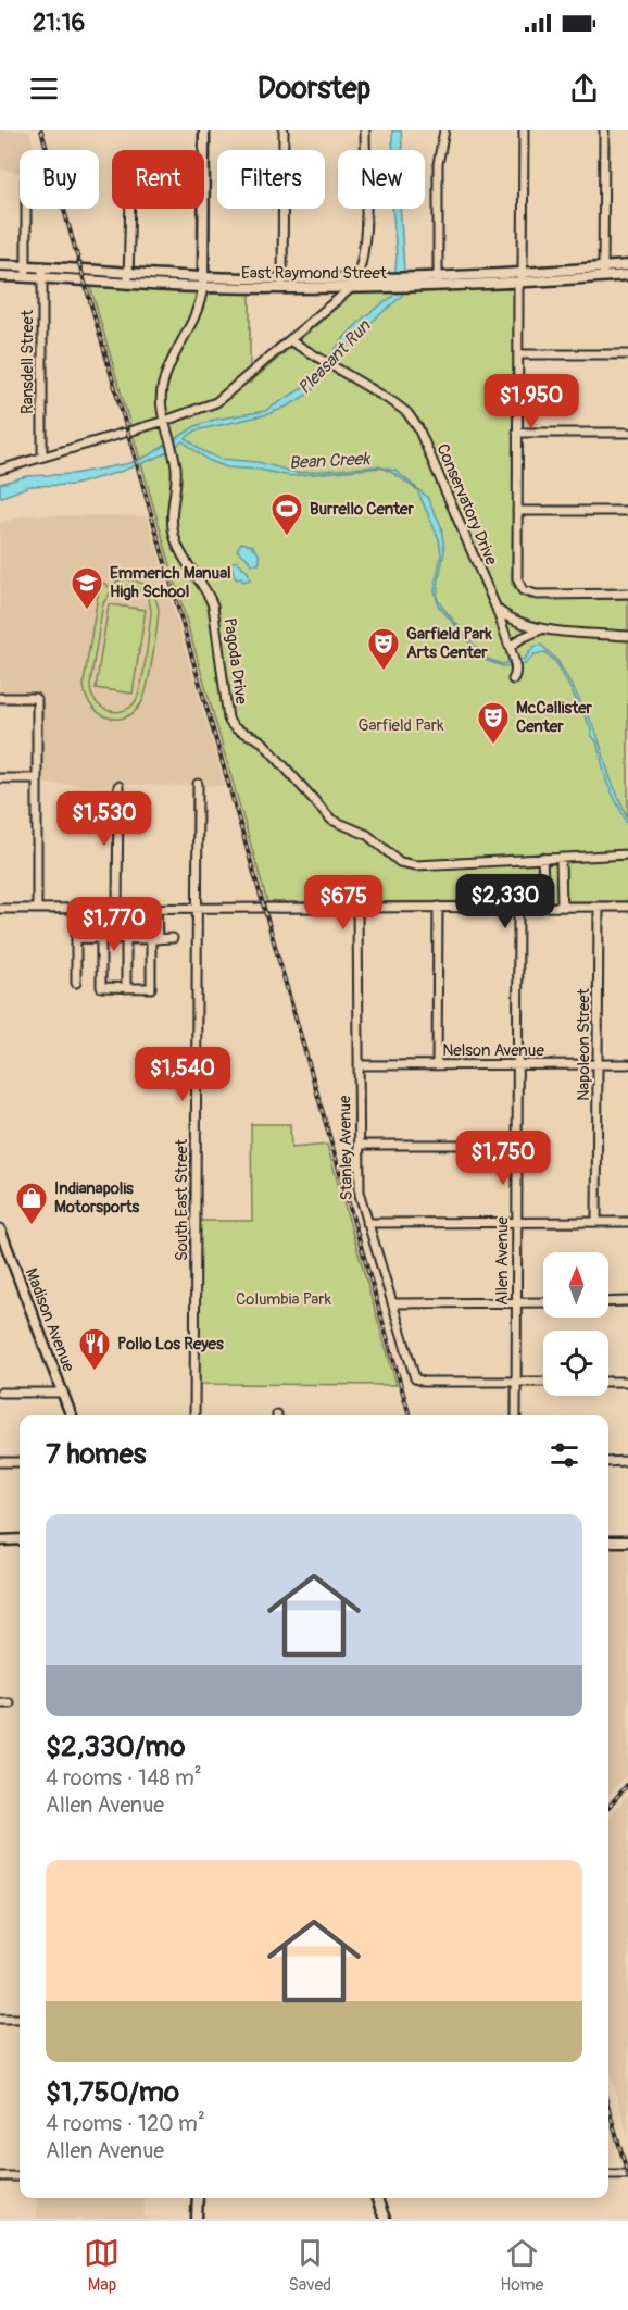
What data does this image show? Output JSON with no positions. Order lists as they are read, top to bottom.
{
  "streets": {
    "main road": ["East Raymond Street", "Madison Avenue"],
    "street": [
      "Ransdell Street",
      "Conservatory Drive",
      "Pagoda Drive",
      "Napoleon Street",
      "Nelson Avenue",
      "Stanley Avenue",
      "South East Street",
      "Allen Avenue"
    ]
  },
  "crossings": [
    ["East Raymond Street", "Ransdell Street"],
    ["East Raymond Street", "Pagoda Drive"],
    ["Napoleon Street", "Nelson Avenue"],
    ["Nelson Avenue", "Stanley Avenue"],
    ["Nelson Avenue", "Allen Avenue"],
    ["Stanley Avenue", "Allen Avenue"]
  ],
  "water": ["Pleasant Run", "Bean Creek"],
  "parks": ["Garfield Park", "Columbia Park"],
  "places": {
    "sports": ["Burrello Center"],
    "school or university": ["Emmerich Manual High School"],
    "theatre": ["Garfield Park Arts Center", "McCallister Center"],
    "shop": ["Indianapolis Motorsports"],
    "restaurant": ["Pollo Los Reyes"]
  },
  "north": "top",
  "page": {
    "status": "21:16",
    "header": "Doorstep",
    "chip": [
      "Buy",
      "Rent",
      "Filters",
      "New"
    ],
    "price": [
      "$1,950",
      "$1,530",
      "$2,330",
      "$675",
      "$1,770",
      "$1,540",
      "$1,750"
    ],
    "heading": "7 homes",
    "list": [
      {
        "name": "$2,330/mo",
        "note": "4 rooms · 148 m² · Allen Avenue"
      },
      {
        "name": "$1,750/mo",
        "note": "4 rooms · 120 m² · Allen Avenue"
      }
    ],
    "tabs": ["Map", "Saved", "Home"]
  }
}
